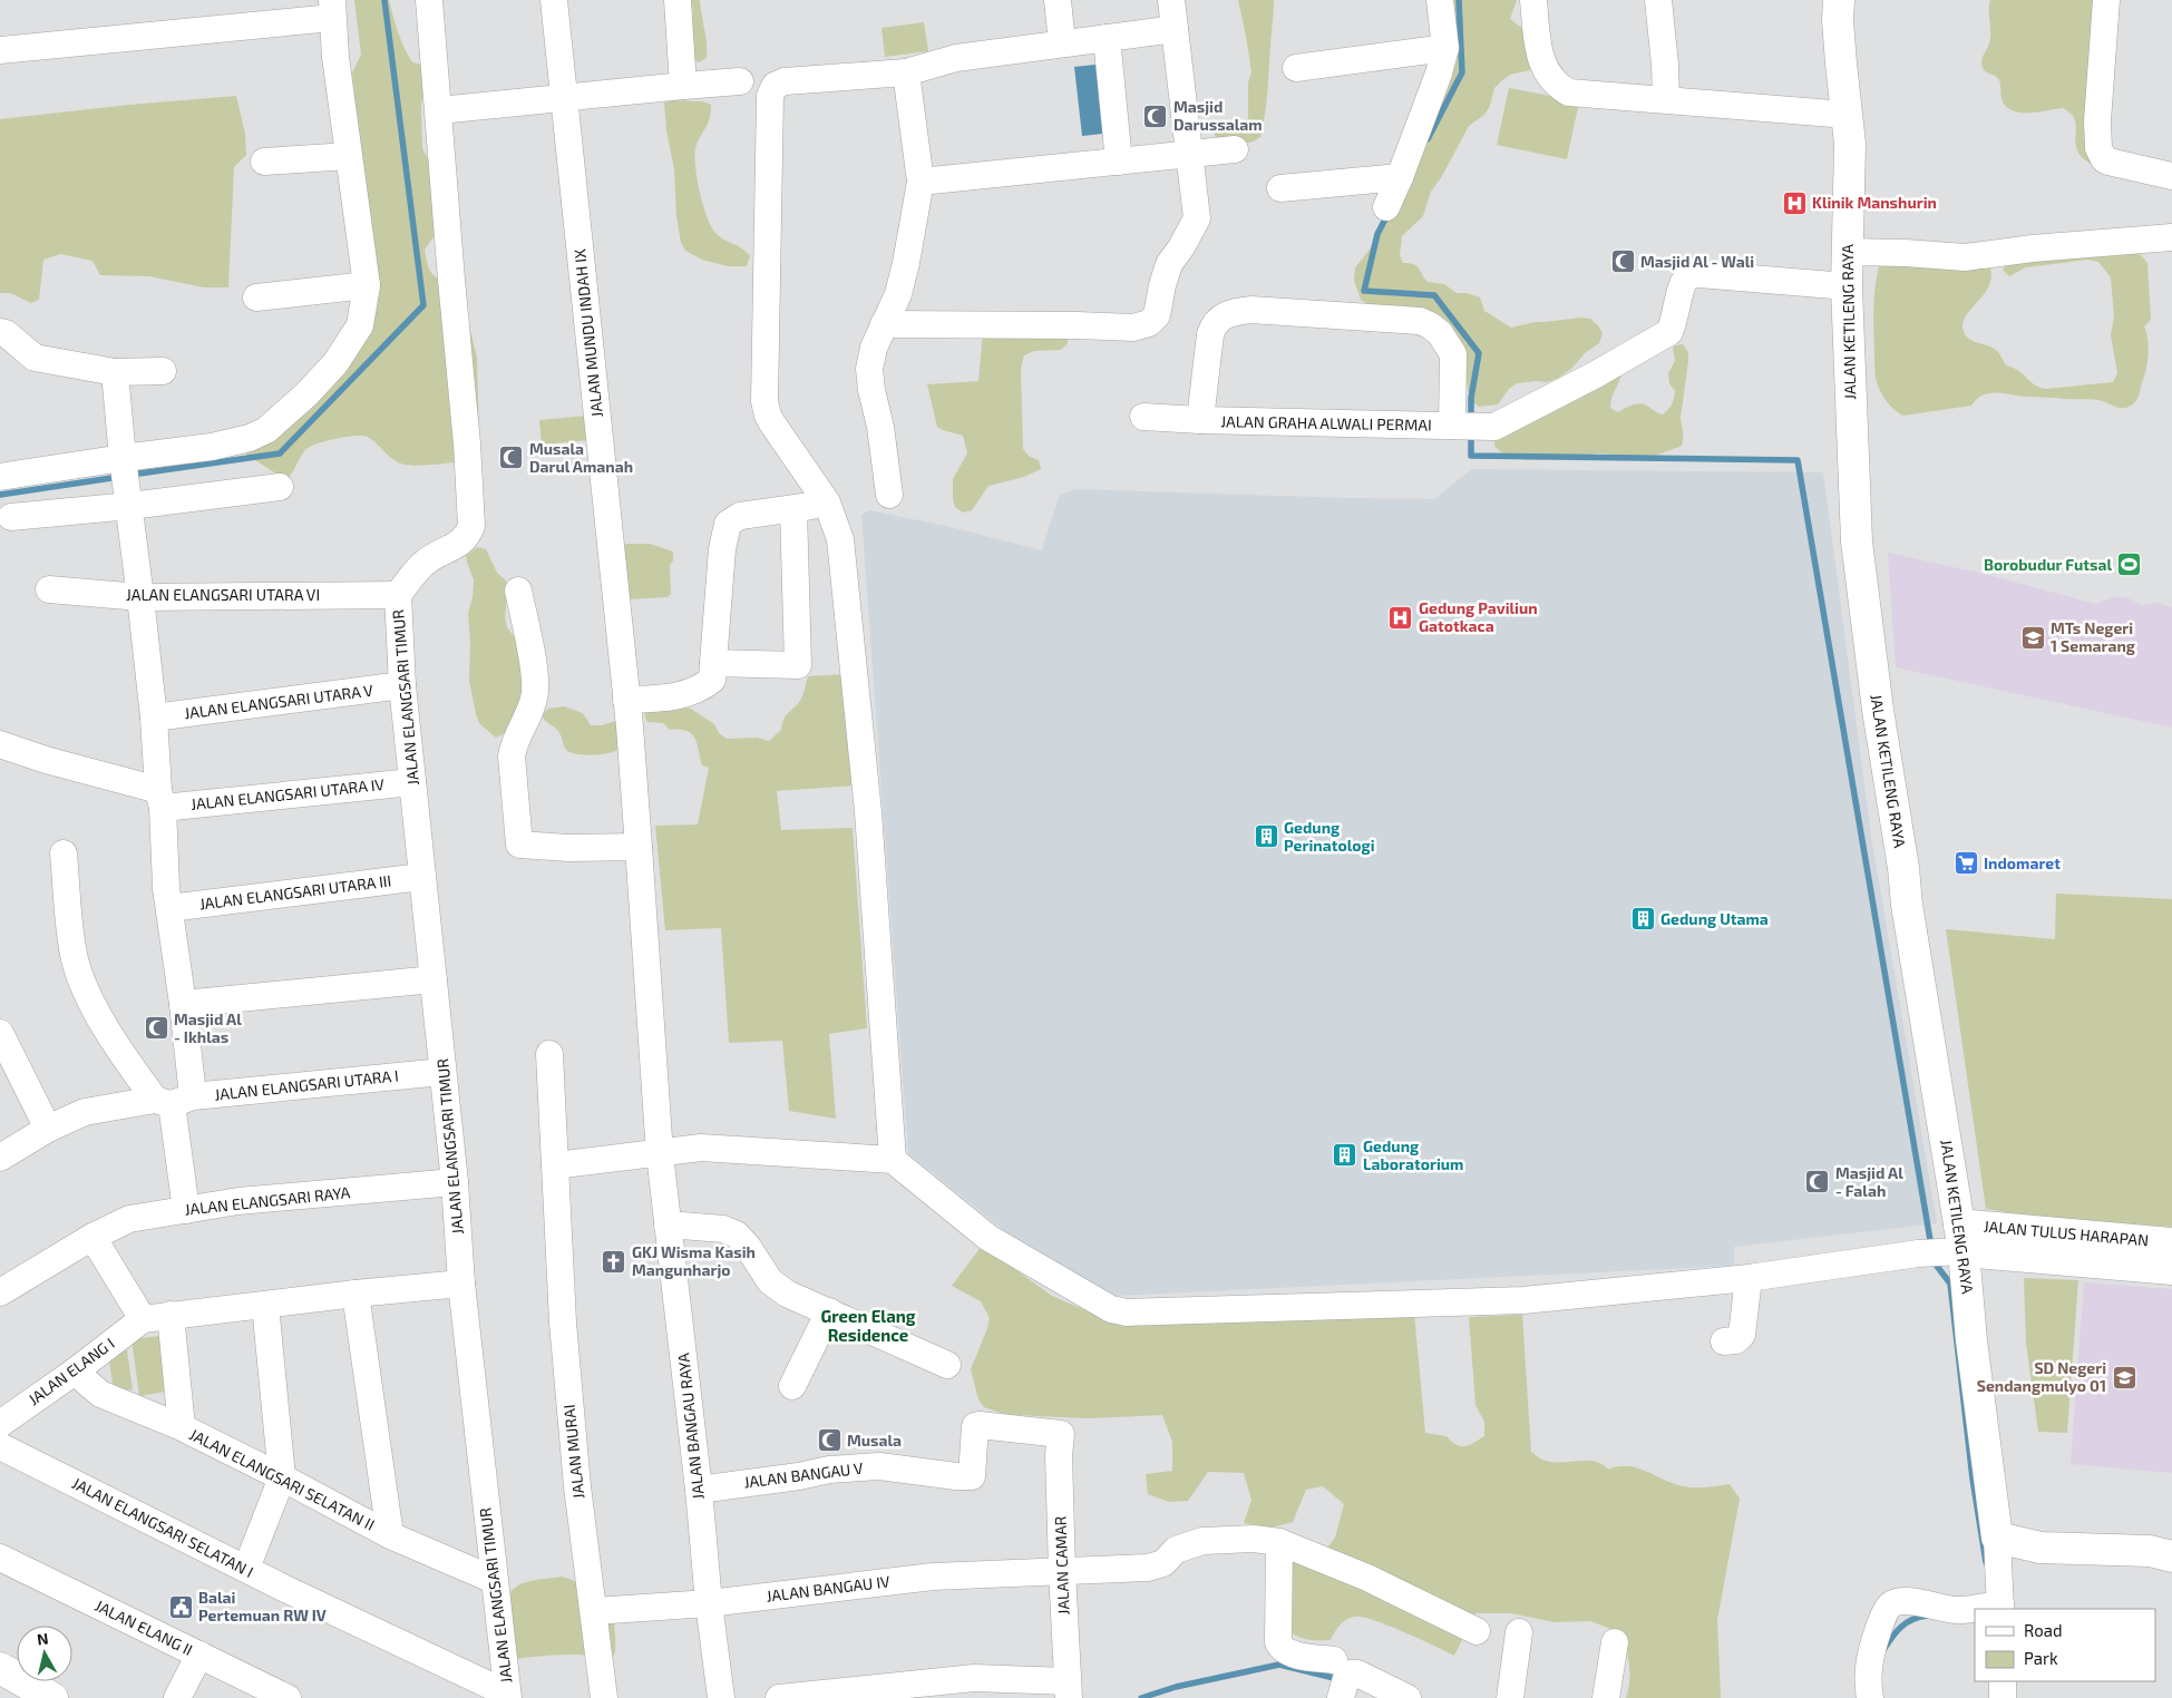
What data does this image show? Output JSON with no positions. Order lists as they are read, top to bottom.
{
  "streets": {
    "main road": ["JALAN KETILENG RAYA", "JALAN TULUS HARAPAN"],
    "street": [
      "JALAN MUNDU INDAH IX",
      "JALAN GRAHA ALWALI PERMAI",
      "JALAN ELANGSARI UTARA VI",
      "JALAN ELANGSARI TIMUR",
      "JALAN ELANGSARI UTARA V",
      "JALAN ELANGSARI UTARA IV",
      "JALAN ELANGSARI UTARA III",
      "JALAN ELANGSARI UTARA I",
      "JALAN ELANGSARI RAYA",
      "JALAN ELANG I",
      "JALAN BANGAU RAYA",
      "JALAN MURAI",
      "JALAN BANGAU V",
      "JALAN ELANGSARI SELATAN II",
      "JALAN ELANGSARI SELATAN I",
      "JALAN CAMAR",
      "JALAN BANGAU IV",
      "JALAN ELANG II"
    ]
  },
  "crossings": [
    ["JALAN KETILENG RAYA", "JALAN TULUS HARAPAN"],
    ["JALAN MUNDU INDAH IX", "JALAN BANGAU RAYA"],
    ["JALAN ELANGSARI UTARA VI", "JALAN ELANGSARI TIMUR"],
    ["JALAN ELANGSARI TIMUR", "JALAN ELANGSARI UTARA V"],
    ["JALAN ELANGSARI TIMUR", "JALAN ELANGSARI UTARA IV"],
    ["JALAN ELANGSARI TIMUR", "JALAN ELANGSARI UTARA III"],
    ["JALAN ELANGSARI TIMUR", "JALAN ELANGSARI UTARA I"],
    ["JALAN ELANGSARI TIMUR", "JALAN ELANGSARI RAYA"],
    ["JALAN ELANGSARI TIMUR", "JALAN ELANGSARI SELATAN II"],
    ["JALAN ELANGSARI TIMUR", "JALAN ELANGSARI SELATAN I"],
    ["JALAN ELANG I", "JALAN ELANGSARI SELATAN II"],
    ["JALAN BANGAU RAYA", "JALAN BANGAU V"],
    ["JALAN BANGAU RAYA", "JALAN BANGAU IV"],
    ["JALAN MURAI", "JALAN BANGAU IV"],
    ["JALAN BANGAU V", "JALAN CAMAR"],
    ["JALAN CAMAR", "JALAN BANGAU IV"]
  ],
  "districts": ["Green Elang Residence"],
  "places": {
    "mosque": [
      "Masjid Darussalam",
      "Masjid Al - Wali",
      "Musala Darul Amanah",
      "Masjid Al - Ikhlas",
      "Masjid Al - Falah",
      "Musala"
    ],
    "hospital": ["Klinik Manshurin", "Gedung Paviliun Gatotkaca"],
    "sports": ["Borobudur Futsal"],
    "school or university": ["MTs Negeri 1 Semarang", "SD Negeri Sendangmulyo 01"],
    "building": ["Gedung Perinatologi", "Gedung Utama", "Gedung Laboratorium"],
    "supermarket": ["Indomaret"],
    "church": ["GKJ Wisma Kasih Mangunharjo"],
    "public building": ["Balai Pertemuan RW IV"]
  },
  "legend": ["Road", "Park"],
  "north": "top"
}
